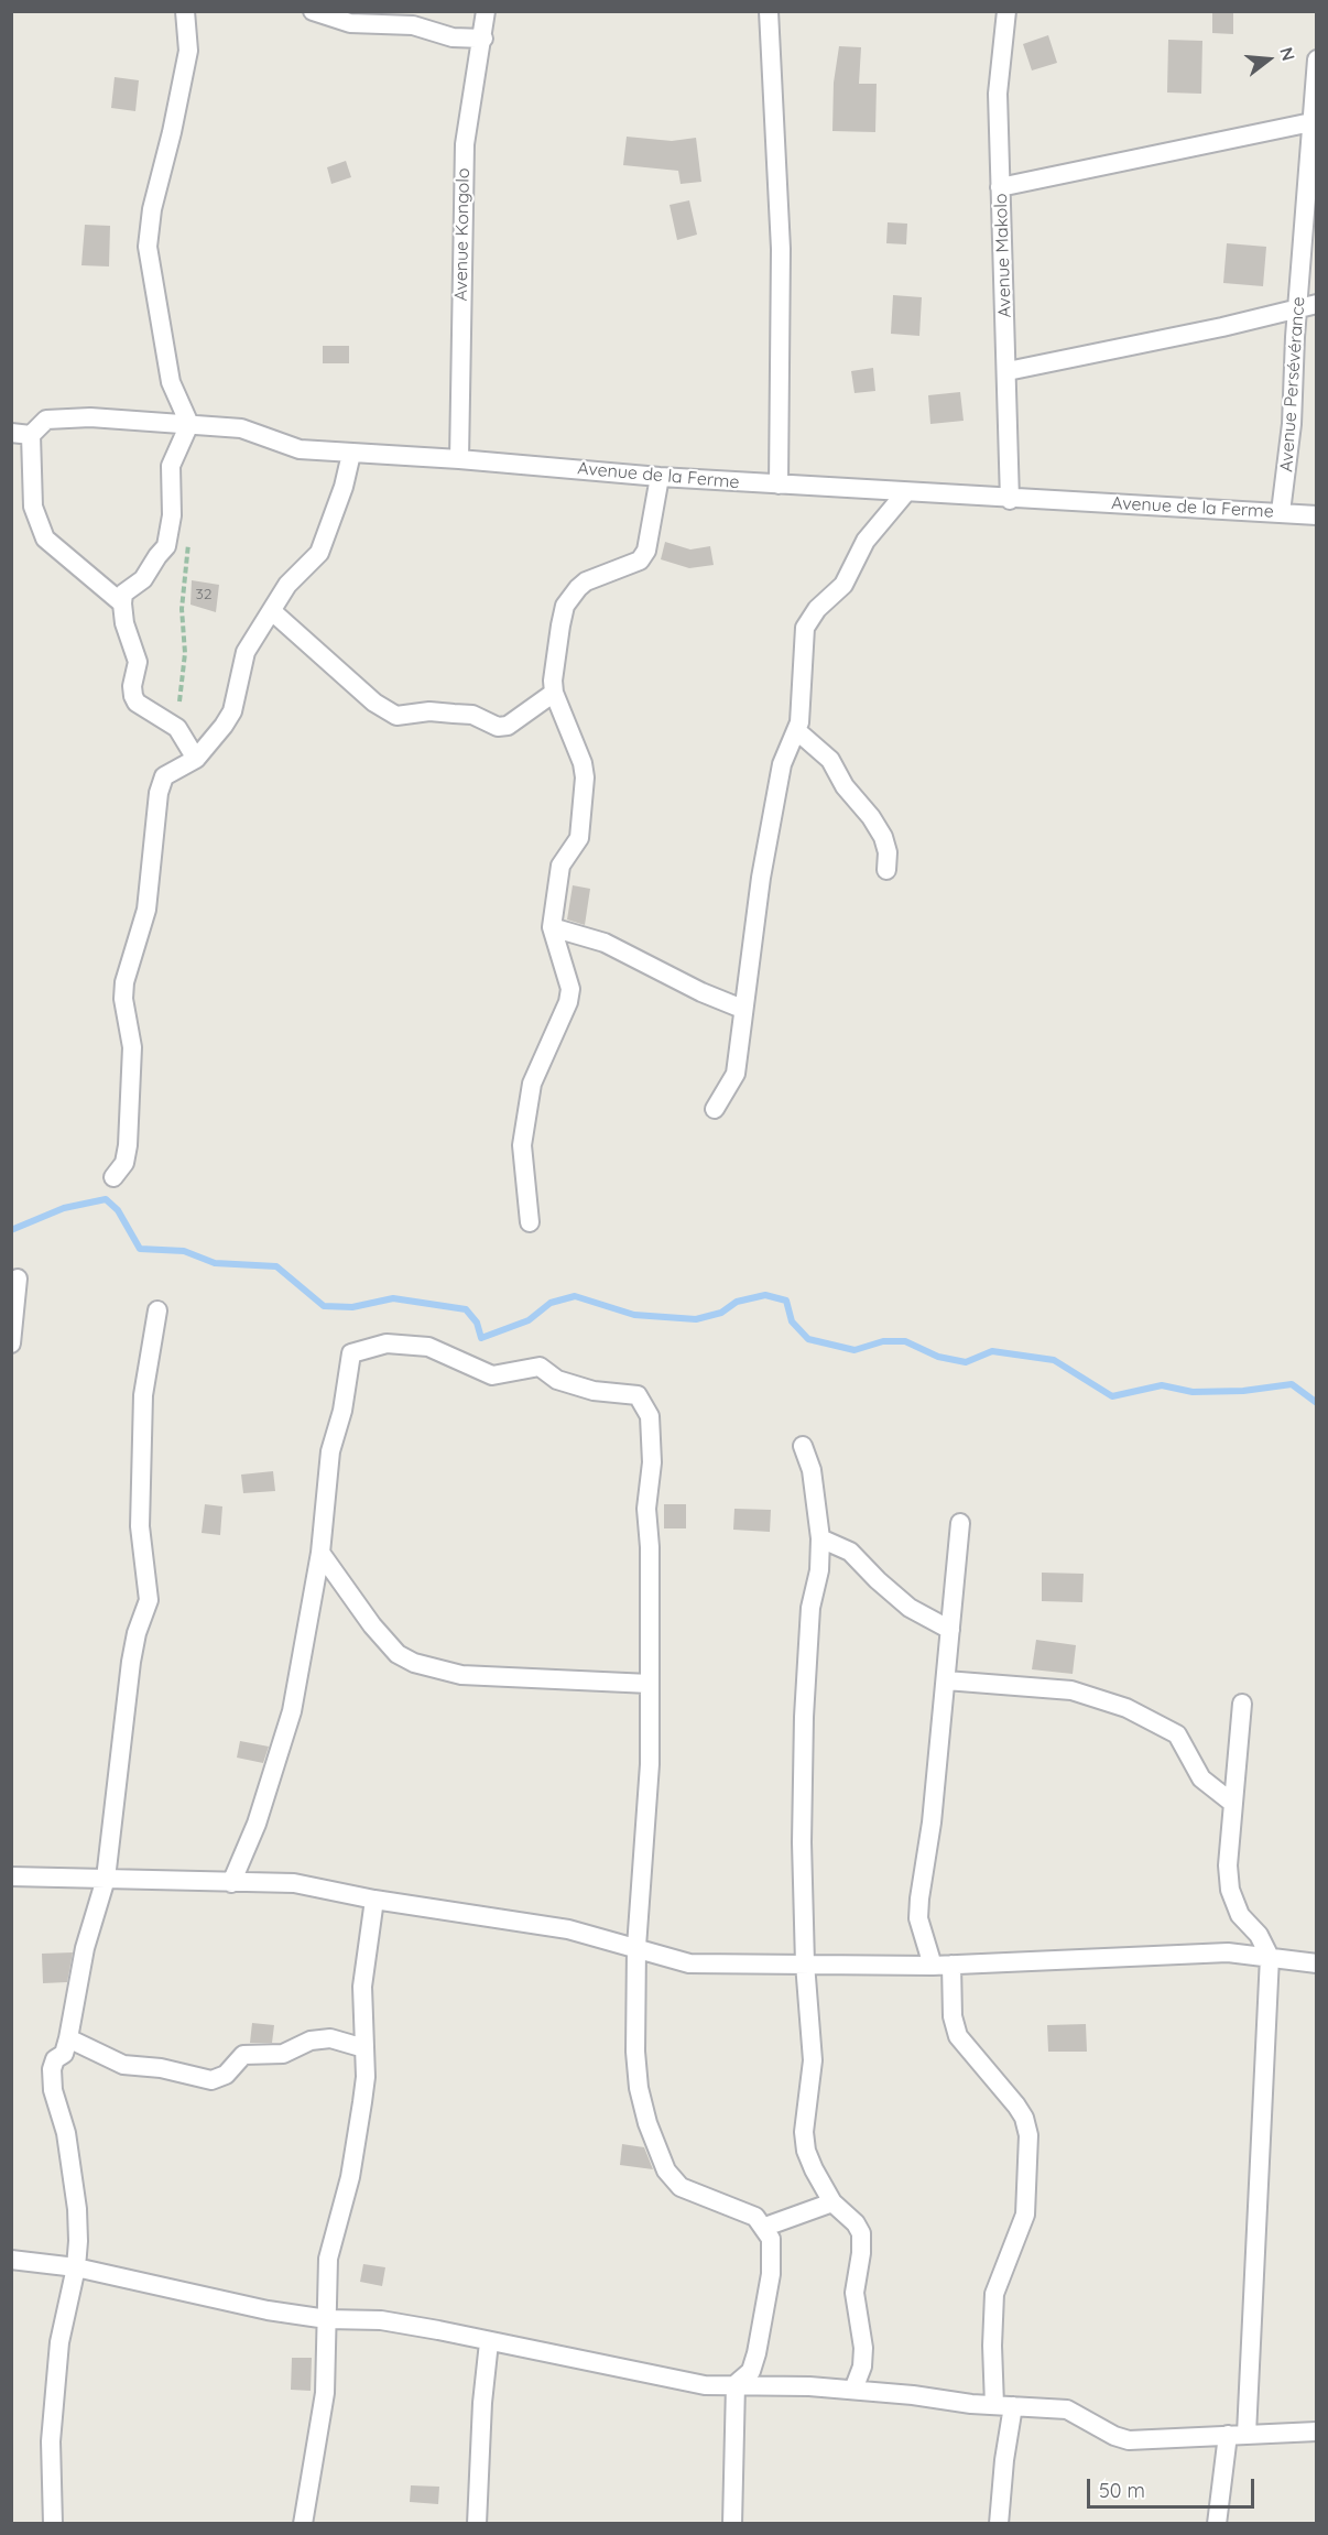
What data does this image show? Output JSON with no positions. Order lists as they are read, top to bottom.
{
  "streets": {
    "street": [
      "Avenue Kongolo",
      "Avenue Makolo",
      "Avenue Persévérance",
      "Avenue de la Ferme"
    ]
  },
  "crossings": [
    ["Avenue Kongolo", "Avenue de la Ferme"],
    ["Avenue Makolo", "Avenue de la Ferme"],
    ["Avenue Persévérance", "Avenue de la Ferme"]
  ],
  "house_numbers": ["32"],
  "scale_bar": "50 m",
  "north": "right"
}
